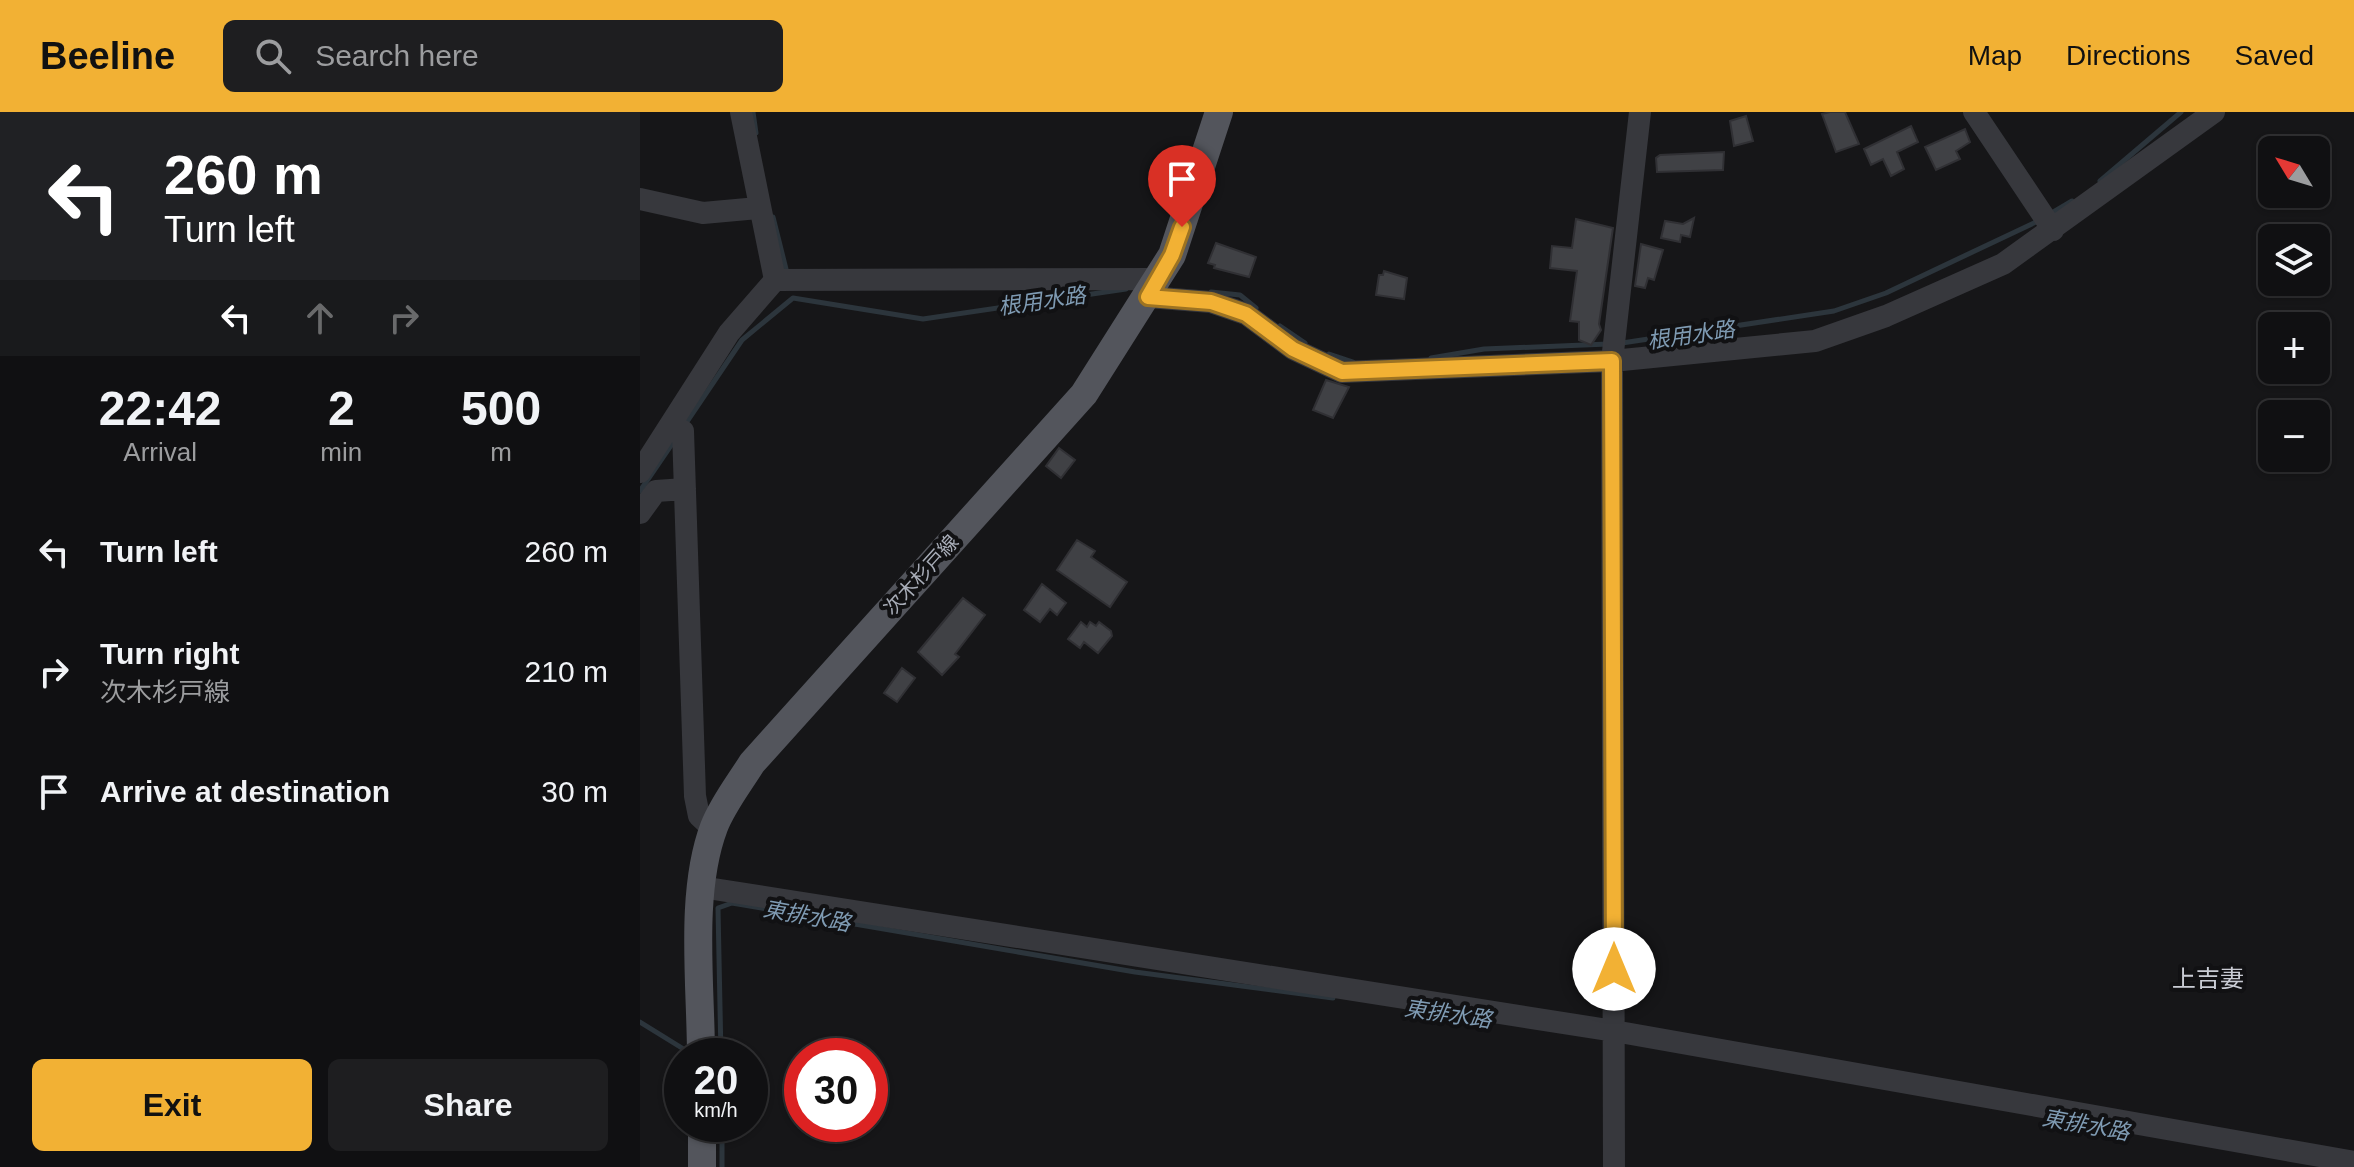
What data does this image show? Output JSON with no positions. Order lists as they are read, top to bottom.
{
  "streets": {
    "main road": ["次木杉戸線"]
  },
  "districts": ["上吉妻"],
  "water": ["根用水路", "東排水路"],
  "north": "top left",
  "page": {
    "header": "Beeline",
    "search": "Search here",
    "nav": ["Map", "Directions", "Saved"],
    "turn": ["260 m", "Turn left"],
    "map_buttons": ["+", "−"],
    "eta": [
      "22:42",
      "Arrival",
      "2",
      "min",
      "500",
      "m"
    ],
    "list": [
      {
        "name": "Turn left",
        "value": "260 m"
      },
      {
        "name": "Turn right",
        "note": "次木杉戸線",
        "value": "210 m"
      },
      {
        "name": "Arrive at destination",
        "value": "30 m"
      }
    ],
    "speed": "20 km/h",
    "limit": "30",
    "buttons": ["Exit", "Share"]
  }
}
